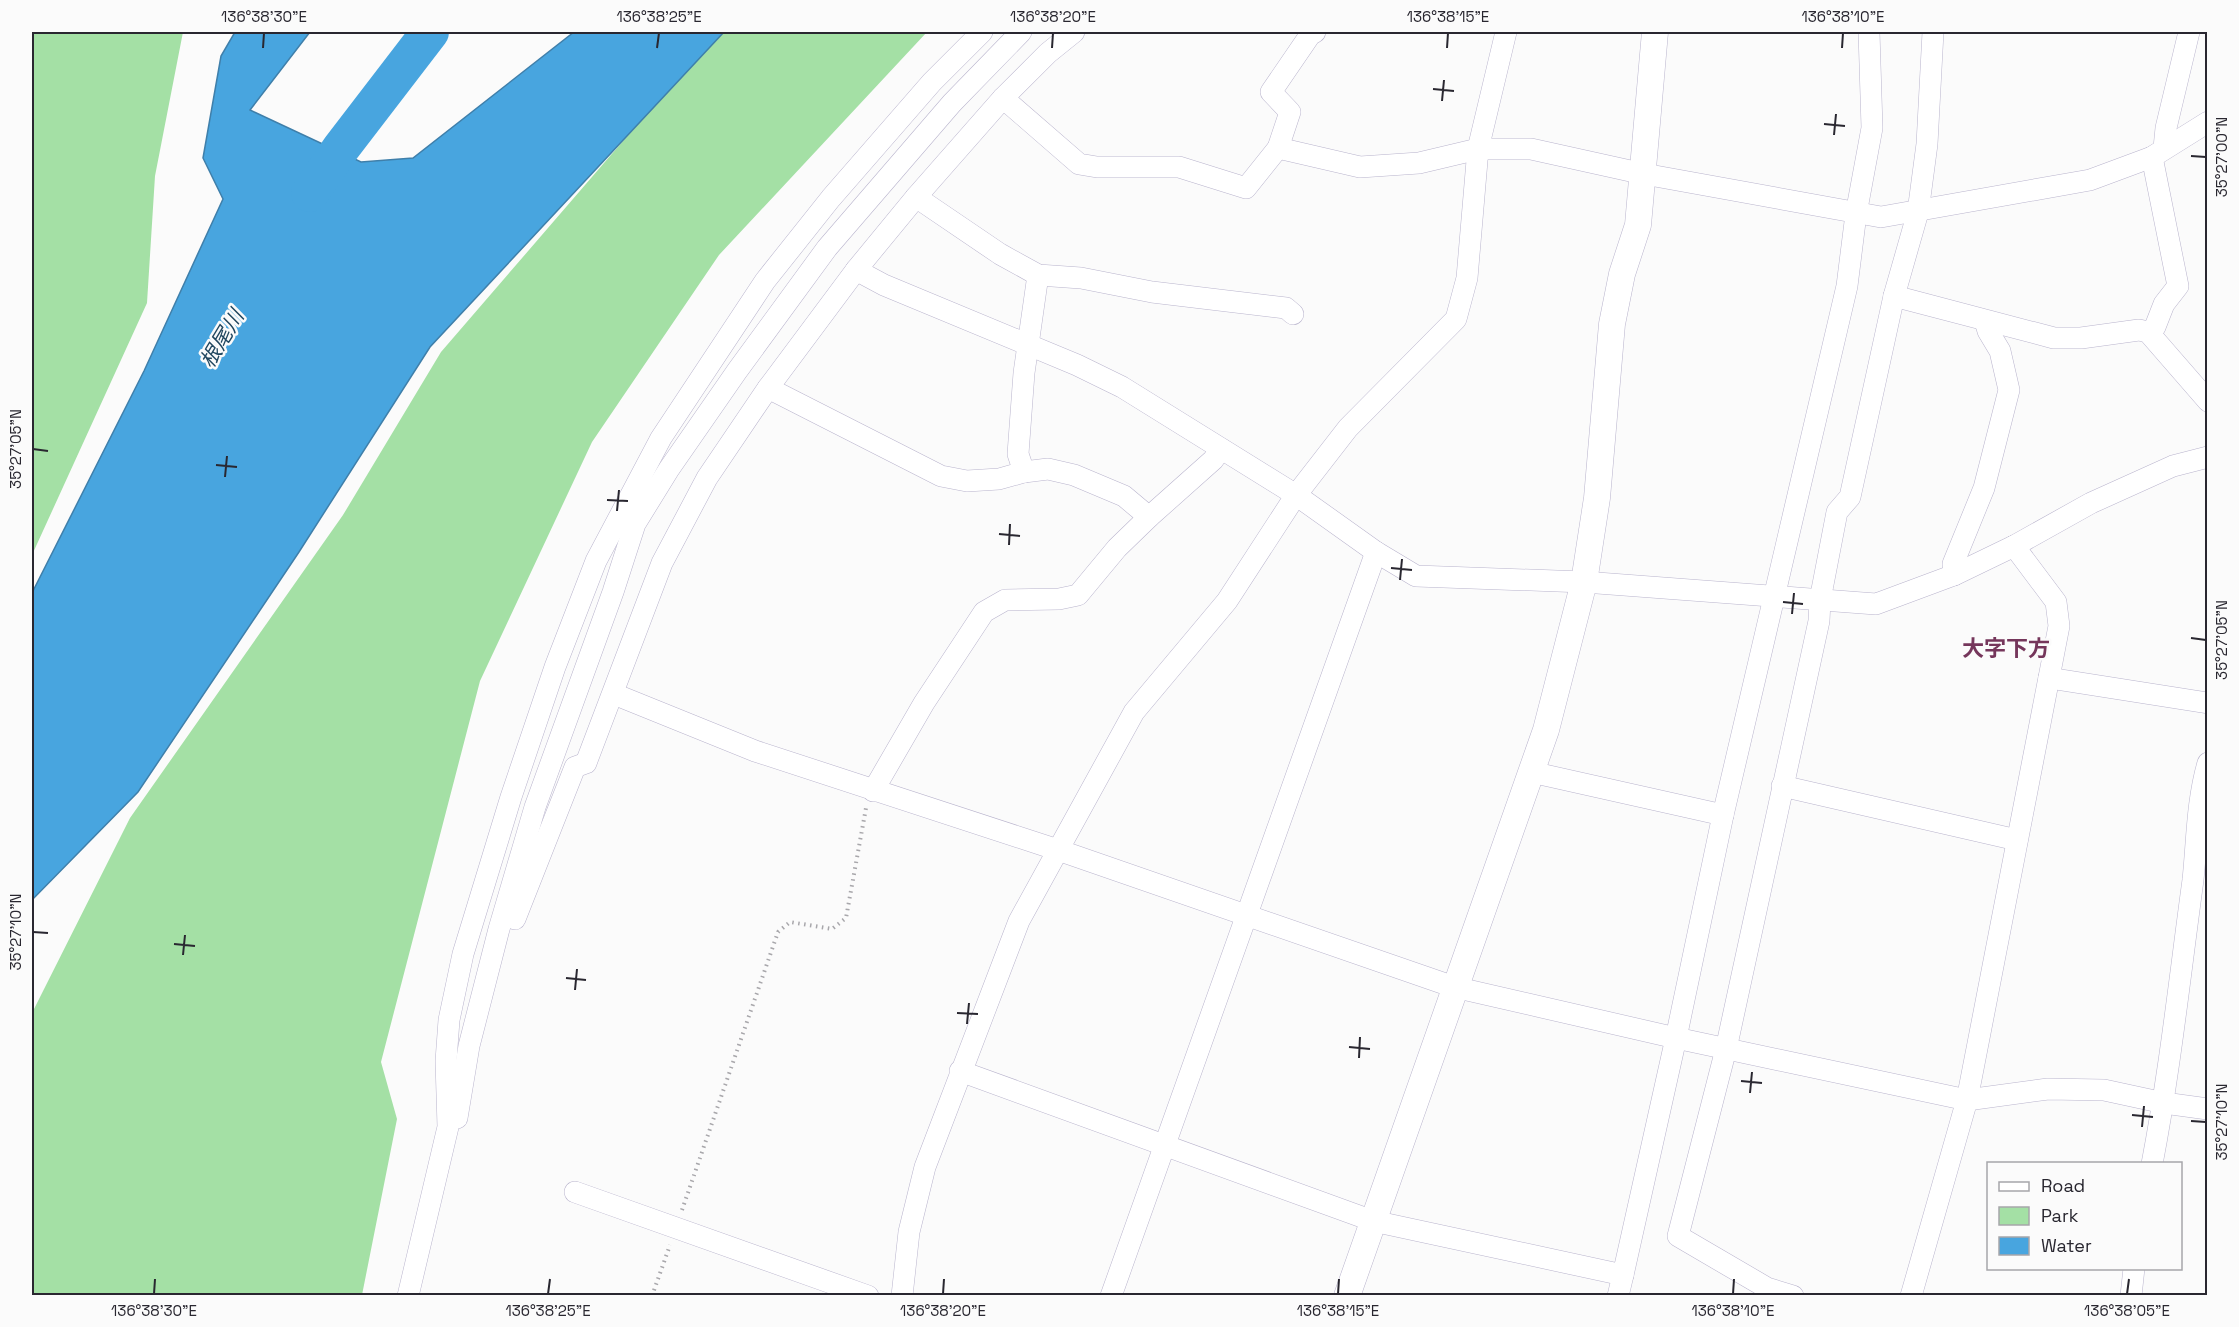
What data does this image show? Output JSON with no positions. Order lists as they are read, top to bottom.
{
  "districts": ["大字下方"],
  "water": ["根尾川"],
  "legend": ["Road", "Park", "Water"],
  "coordinates": [
    "136°38'30\"E",
    "136°38'25\"E",
    "136°38'20\"E",
    "136°38'15\"E",
    "136°38'10\"E",
    "35°27'00\"N",
    "35°27'05\"N",
    "35°27'10\"N",
    "136°38'05\"E"
  ]
}
